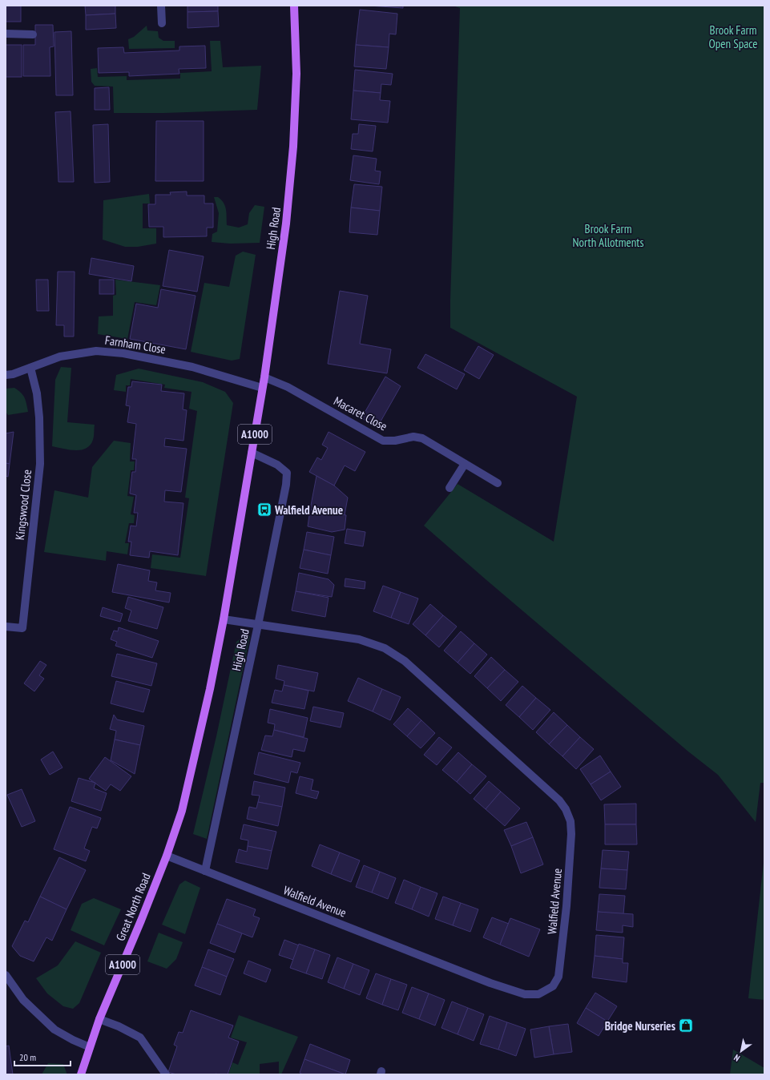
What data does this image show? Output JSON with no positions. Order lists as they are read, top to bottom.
{
  "streets": {
    "main road": ["High Road", "A1000", "Great North Road"],
    "street": [
      "Farnham Close",
      "Macaret Close",
      "Kingswood Close",
      "Walfield Avenue"
    ]
  },
  "crossings": [
    ["High Road", "Farnham Close"],
    ["High Road", "Macaret Close"],
    ["High Road", "Walfield Avenue"],
    ["High Road", "Great North Road"],
    ["Farnham Close", "Kingswood Close"],
    ["Walfield Avenue", "Great North Road"]
  ],
  "parks": ["Brook Farm Open Space", "Brook Farm North Allotments"],
  "places": {
    "bus stop": ["Walfield Avenue"],
    "shop": ["Bridge Nurseries"]
  },
  "scale_bar": "20 m",
  "north": "bottom left"
}
